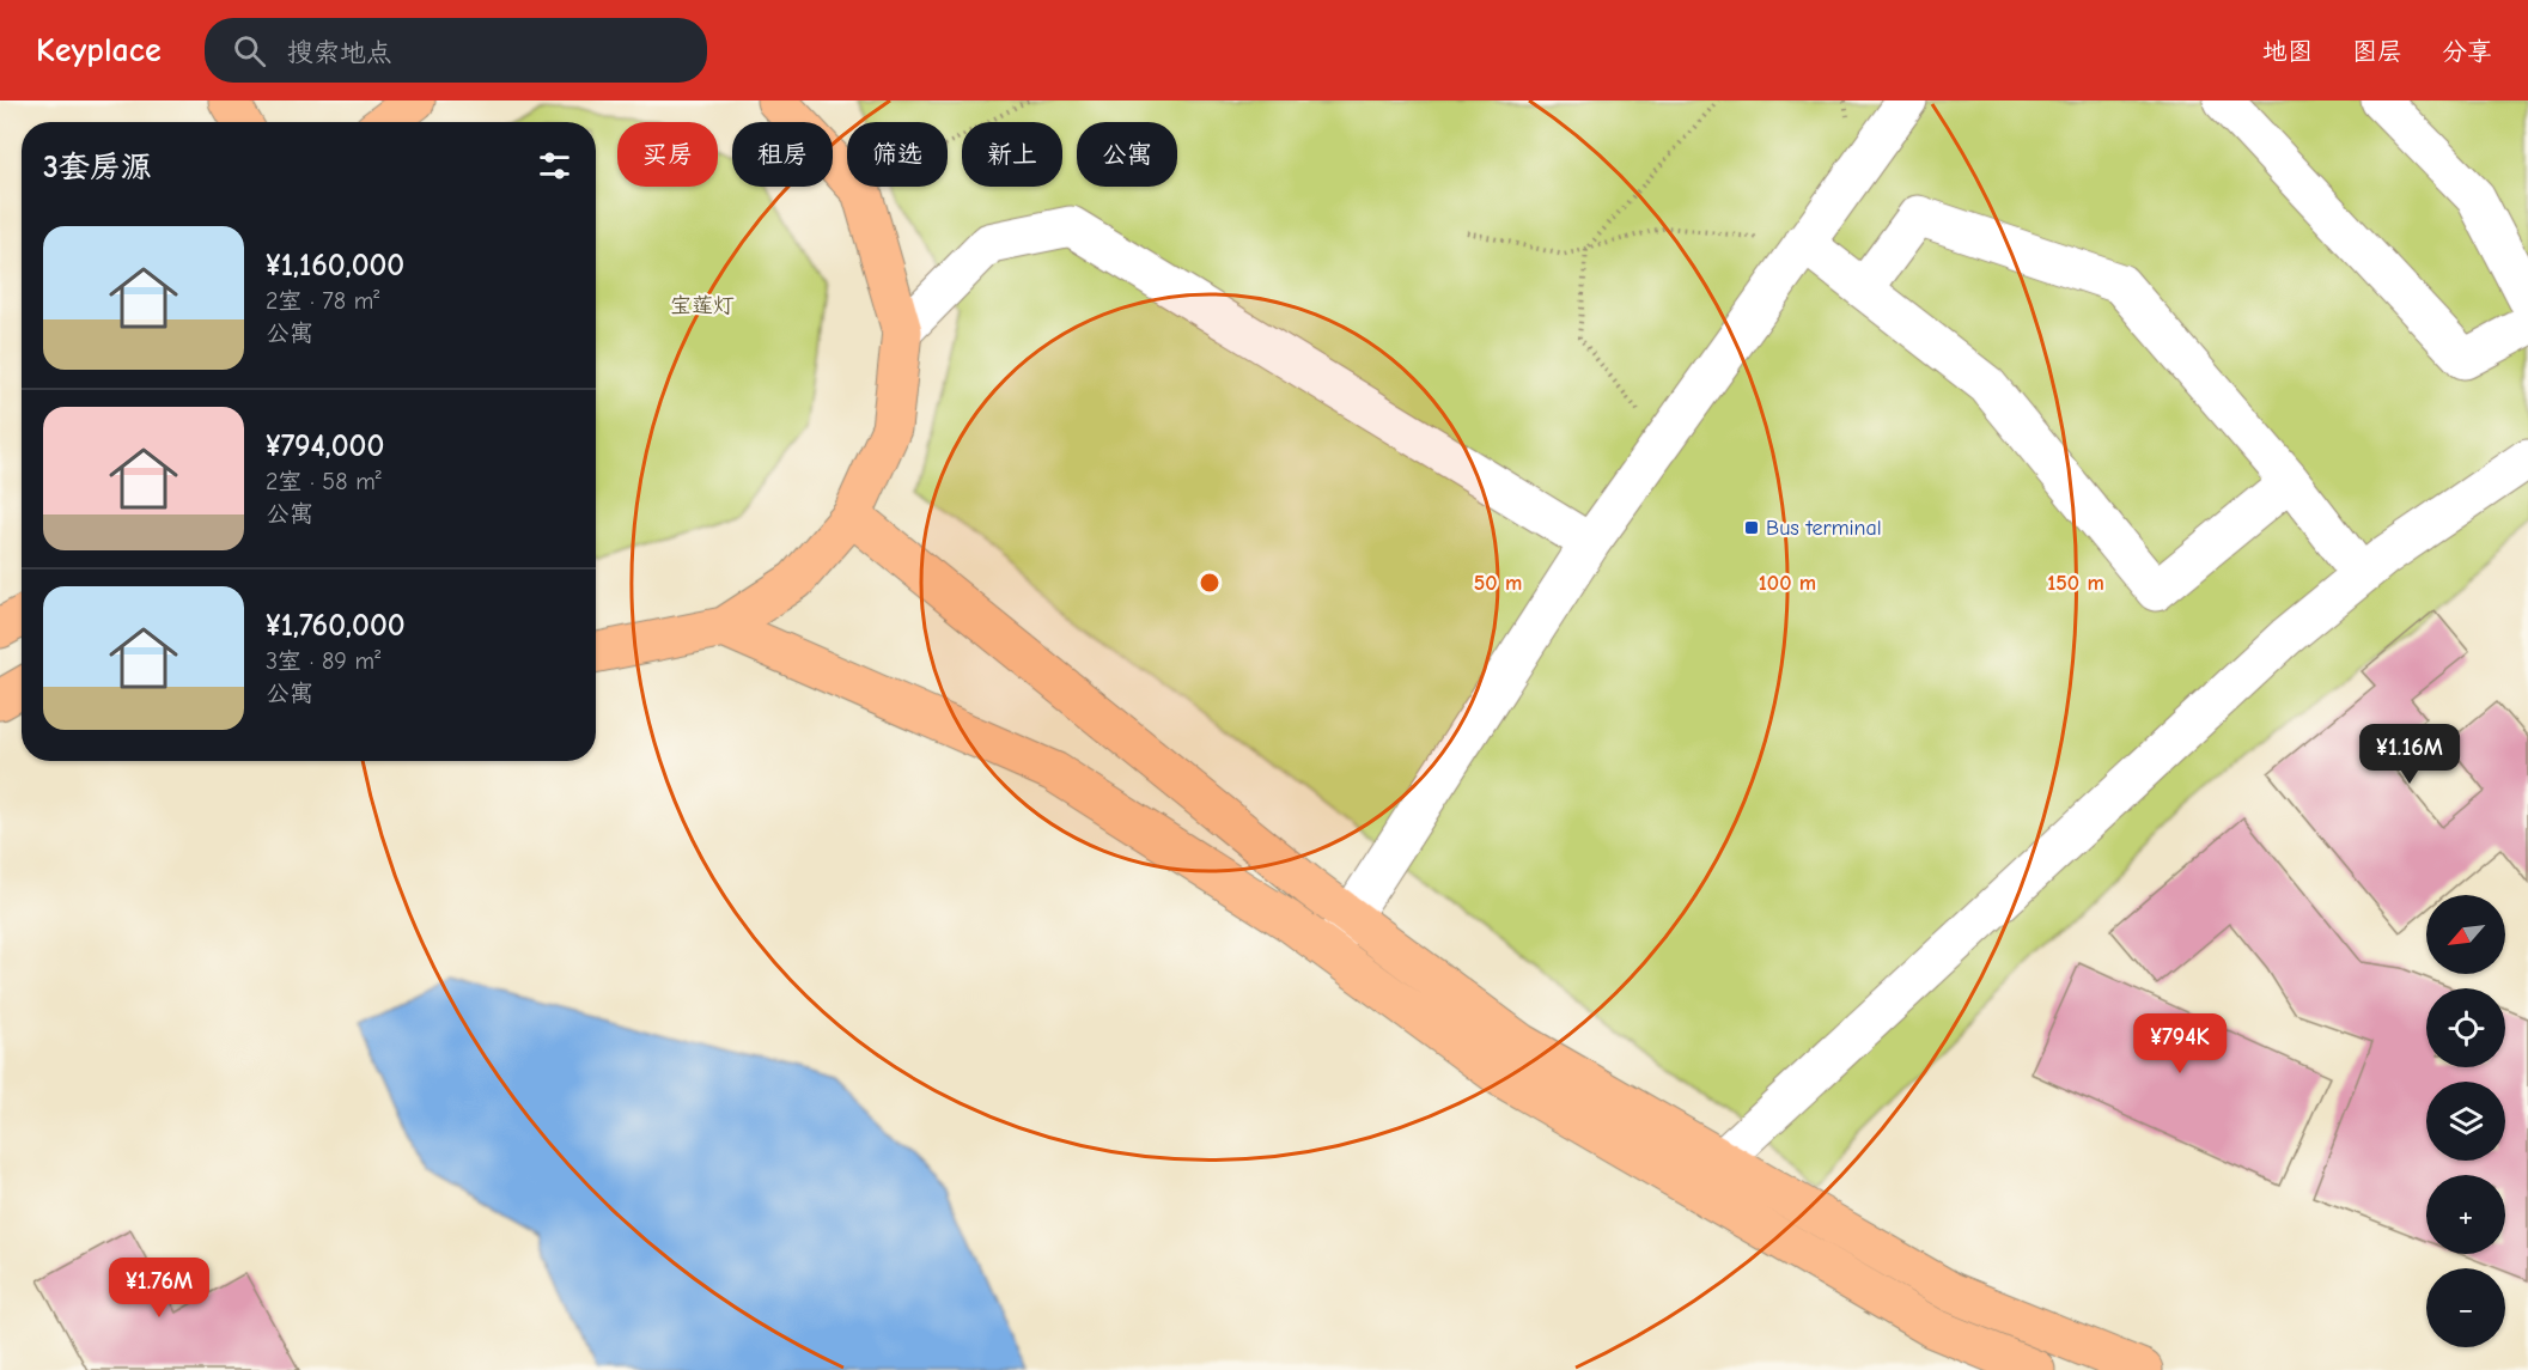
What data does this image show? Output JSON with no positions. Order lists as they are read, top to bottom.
{
  "parks": ["宝莲灯"],
  "places": {
    "transit": ["Bus terminal"]
  },
  "north": "bottom left",
  "page": {
    "header": "Keyplace",
    "search": "搜索地点",
    "nav": ["地图", "图层", "分享"],
    "chip": [
      "买房",
      "租房",
      "筛选",
      "新上",
      "公寓"
    ],
    "heading": "3套房源",
    "list": [
      {
        "name": "¥1,160,000",
        "note": "2室 · 78 m² · 公寓"
      },
      {
        "name": "¥794,000",
        "note": "2室 · 58 m² · 公寓"
      },
      {
        "name": "¥1,760,000",
        "note": "3室 · 89 m² · 公寓"
      }
    ],
    "price": ["¥1.16M", "¥794K", "¥1.76M"],
    "map_buttons": ["+", "−"]
  },
  "rings": ["50 m", "100 m", "150 m"]
}
